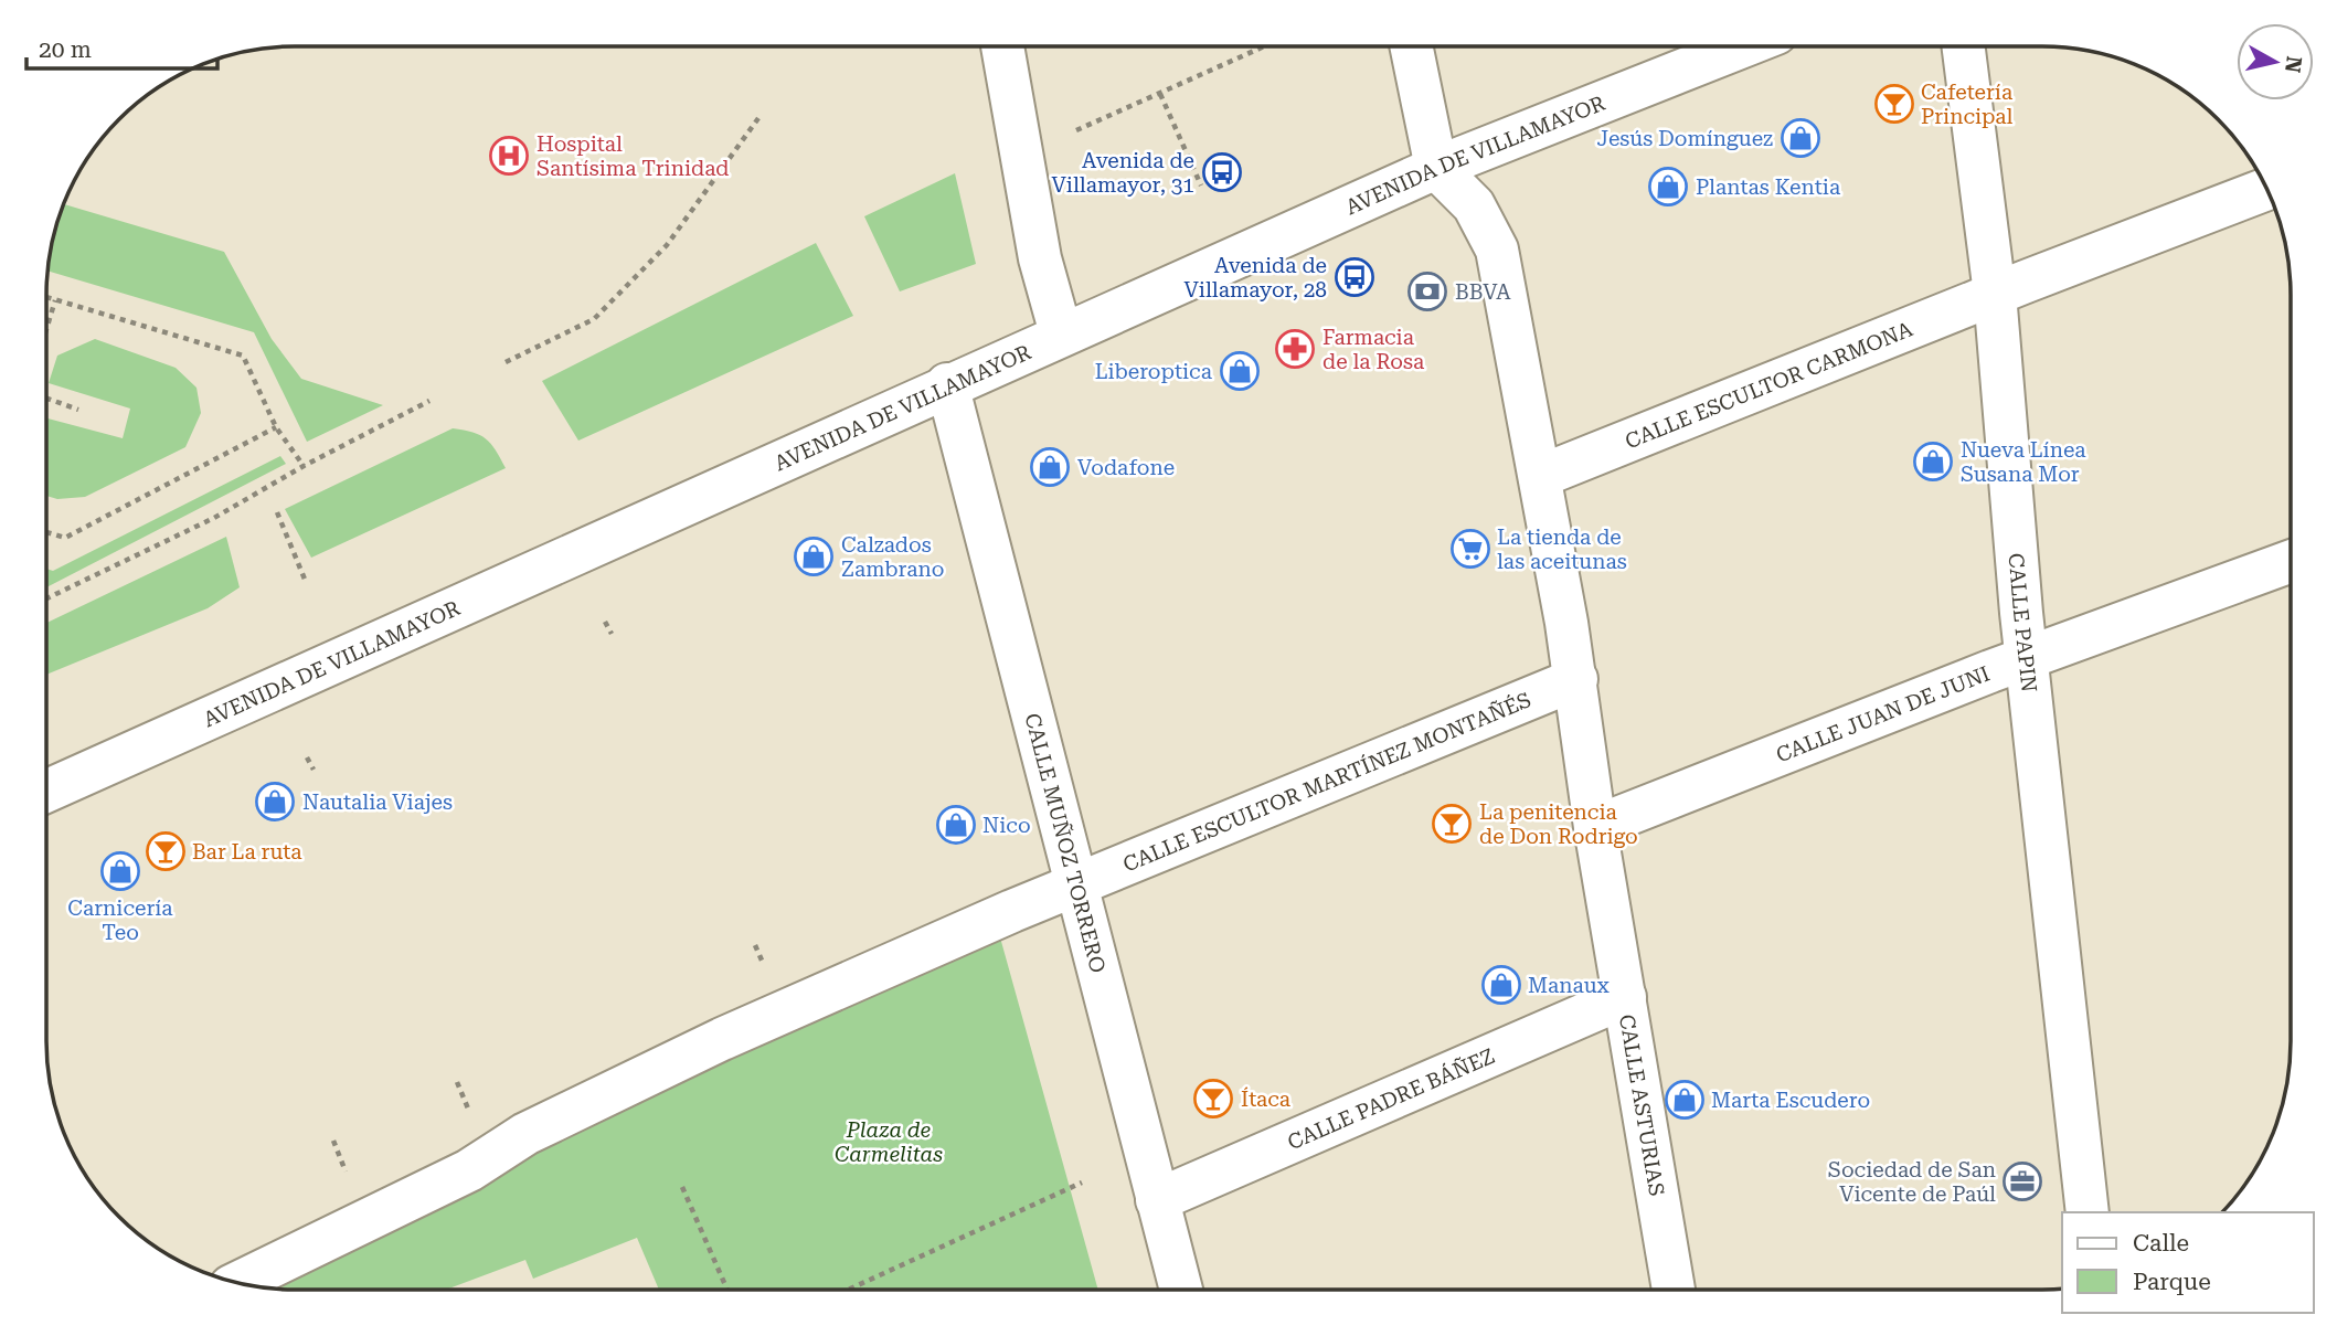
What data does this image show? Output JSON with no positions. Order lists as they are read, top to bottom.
{
  "streets": {
    "street": [
      "AVENIDA DE VILLAMAYOR",
      "CALLE ESCULTOR CARMONA",
      "CALLE PAPIN",
      "CALLE JUAN DE JUNI",
      "CALLE ESCULTOR MARTÍNEZ MONTAÑÉS",
      "CALLE MUÑOZ TORRERO",
      "CALLE PADRE BÁÑEZ",
      "CALLE ASTURIAS"
    ]
  },
  "crossings": [
    ["AVENIDA DE VILLAMAYOR", "CALLE MUÑOZ TORRERO"],
    ["AVENIDA DE VILLAMAYOR", "CALLE ASTURIAS"],
    ["CALLE ESCULTOR CARMONA", "CALLE PAPIN"],
    ["CALLE ESCULTOR CARMONA", "CALLE ASTURIAS"],
    ["CALLE PAPIN", "CALLE JUAN DE JUNI"],
    ["CALLE JUAN DE JUNI", "CALLE ASTURIAS"],
    ["CALLE ESCULTOR MARTÍNEZ MONTAÑÉS", "CALLE MUÑOZ TORRERO"],
    ["CALLE ESCULTOR MARTÍNEZ MONTAÑÉS", "CALLE ASTURIAS"],
    ["CALLE MUÑOZ TORRERO", "CALLE PADRE BÁÑEZ"],
    ["CALLE PADRE BÁÑEZ", "CALLE ASTURIAS"]
  ],
  "parks": ["Plaza de Carmelitas"],
  "places": {
    "bar": [
      "Cafetería Principal",
      "La penitencia de Don Rodrigo",
      "Bar La ruta",
      "Ítaca"
    ],
    "shop": [
      "Jesús Domínguez",
      "Plantas Kentia",
      "Liberoptica",
      "Nueva Línea Susana Mor",
      "Vodafone",
      "Calzados Zambrano",
      "Nautalia Viajes",
      "Nico",
      "Carnicería Teo",
      "Manaux",
      "Marta Escudero"
    ],
    "hospital": ["Hospital Santísima Trinidad"],
    "bus stop": ["Avenida de Villamayor, 31", "Avenida de Villamayor, 28"],
    "bank": ["BBVA"],
    "pharmacy": ["Farmacia de la Rosa"],
    "supermarket": ["La tienda de las aceitunas"],
    "office": ["Sociedad de San Vicente de Paúl"]
  },
  "legend": ["Calle", "Parque"],
  "scale_bar": "20 m",
  "north": "right"
}
